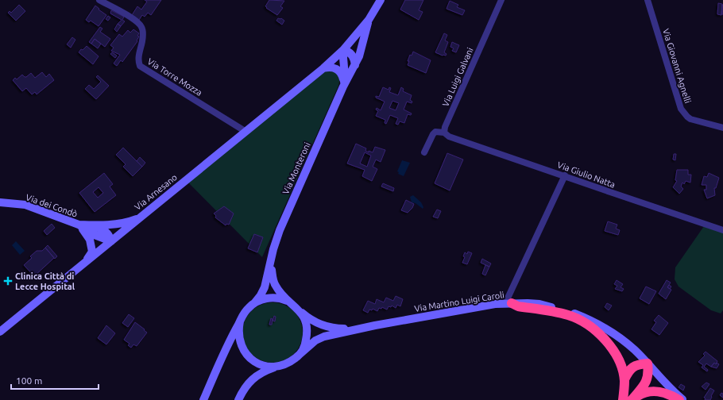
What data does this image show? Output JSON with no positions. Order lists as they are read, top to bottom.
{
  "streets": {
    "main road": [
      "Via Monteroni",
      "Via Arnesano",
      "Via dei Condò",
      "Via Martino Luigi Caroli"
    ],
    "street": [
      "Via Giovanni Agnelli",
      "Via Torre Mozza",
      "Via Luigi Galvani",
      "Via Giulio Natta"
    ]
  },
  "crossings": [
    ["Via Torre Mozza", "Via Arnesano"],
    ["Via Luigi Galvani", "Via Giulio Natta"],
    ["Via Monteroni", "Via Arnesano"],
    ["Via Monteroni", "Via Martino Luigi Caroli"],
    ["Via Arnesano", "Via dei Condò"]
  ],
  "places": {
    "health": ["Clinica Città di Lecce Hospital"]
  },
  "scale_bar": "100 m"
}
